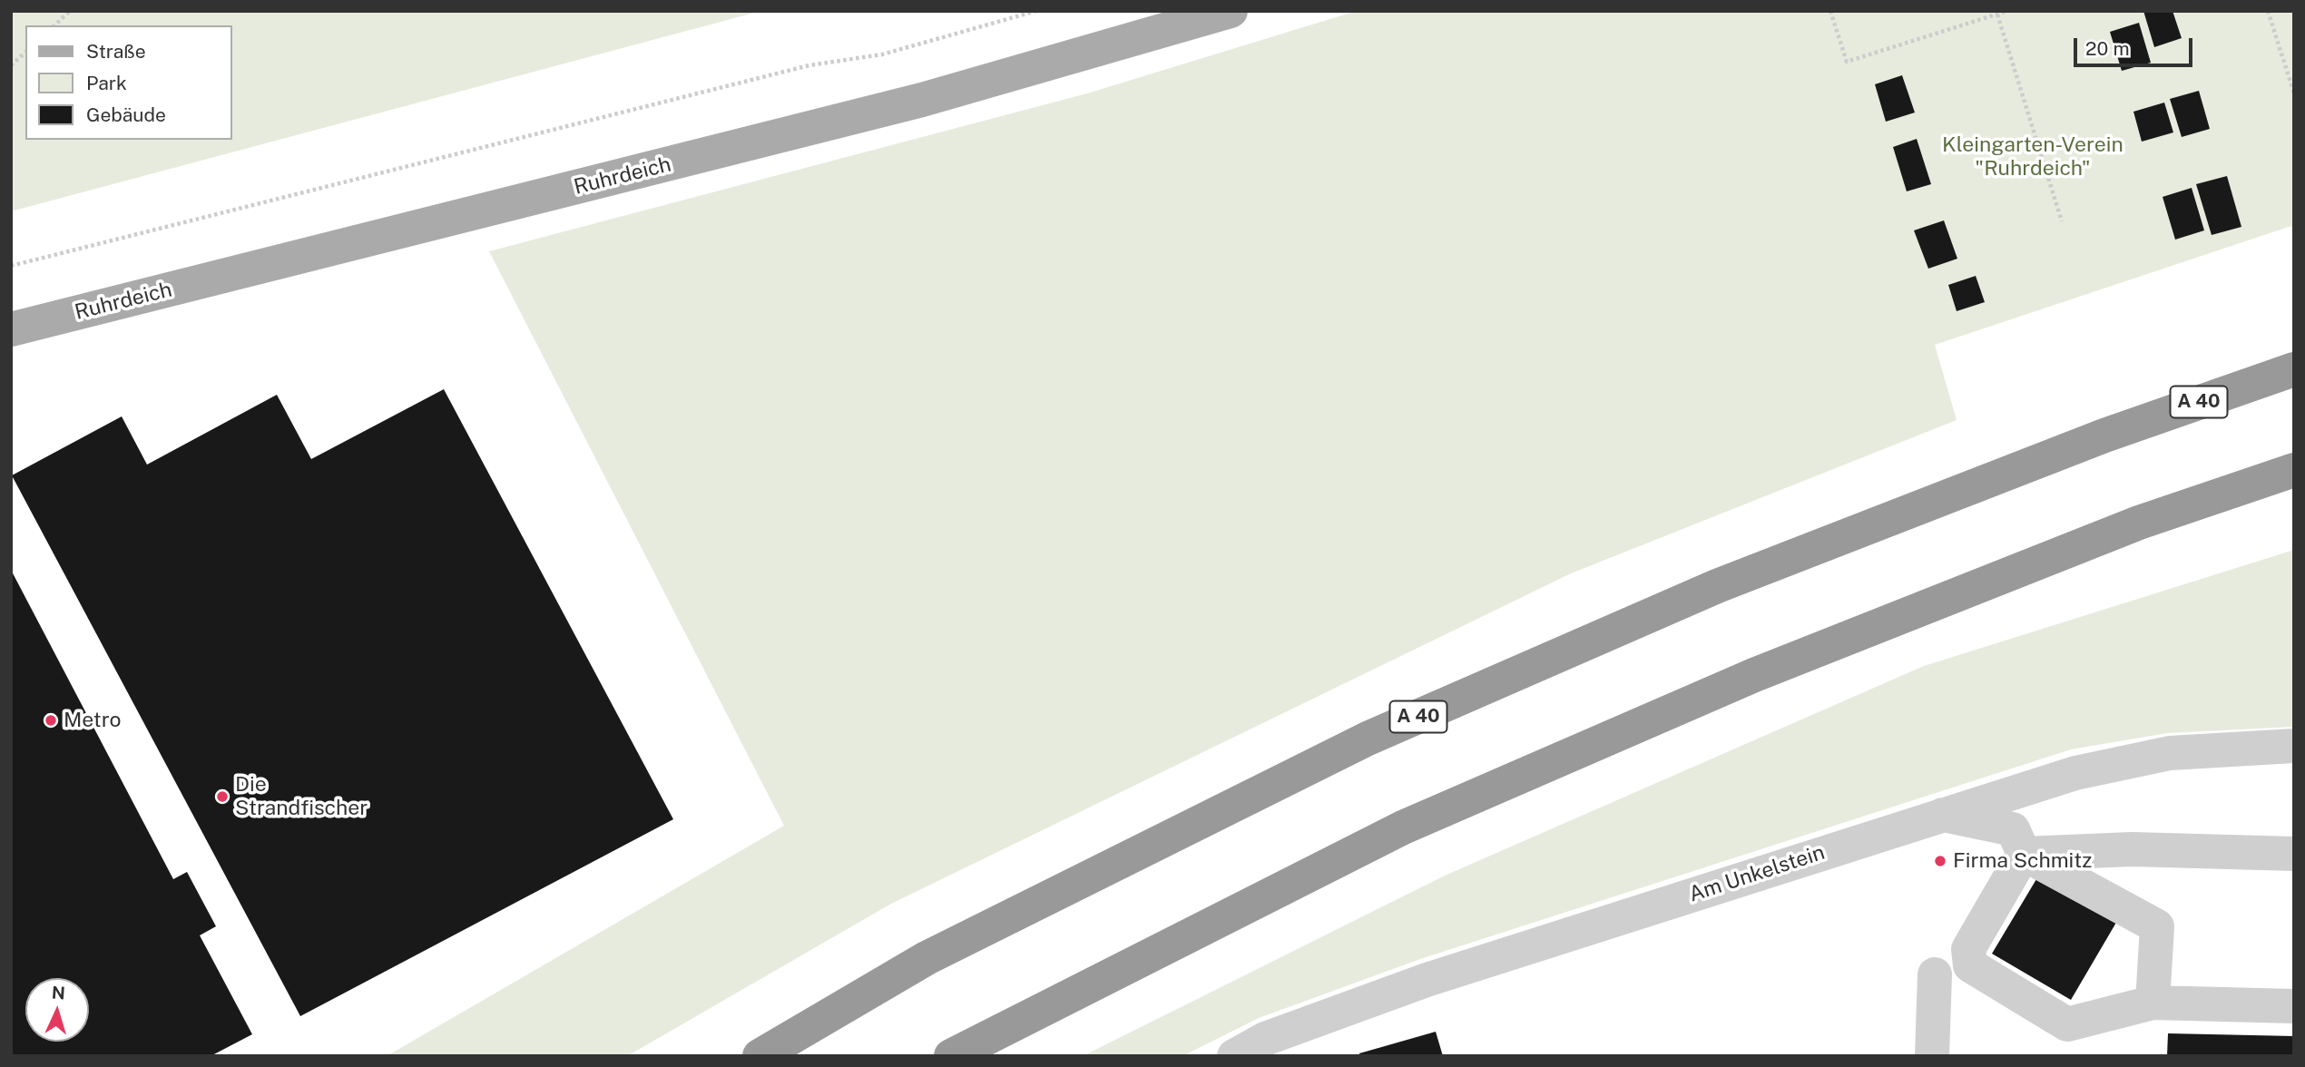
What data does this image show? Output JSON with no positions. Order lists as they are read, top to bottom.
{
  "streets": {
    "highway": ["A 40"],
    "main road": ["Ruhrdeich"],
    "street": ["Am Unkelstein"]
  },
  "parks": ["Kleingarten-Verein \"Ruhrdeich\""],
  "places": ["Metro", "Die Strandfischer", "Firma Schmitz"],
  "legend": ["Straße", "Park", "Gebäude"],
  "scale_bar": "20 m",
  "north": "top"
}
